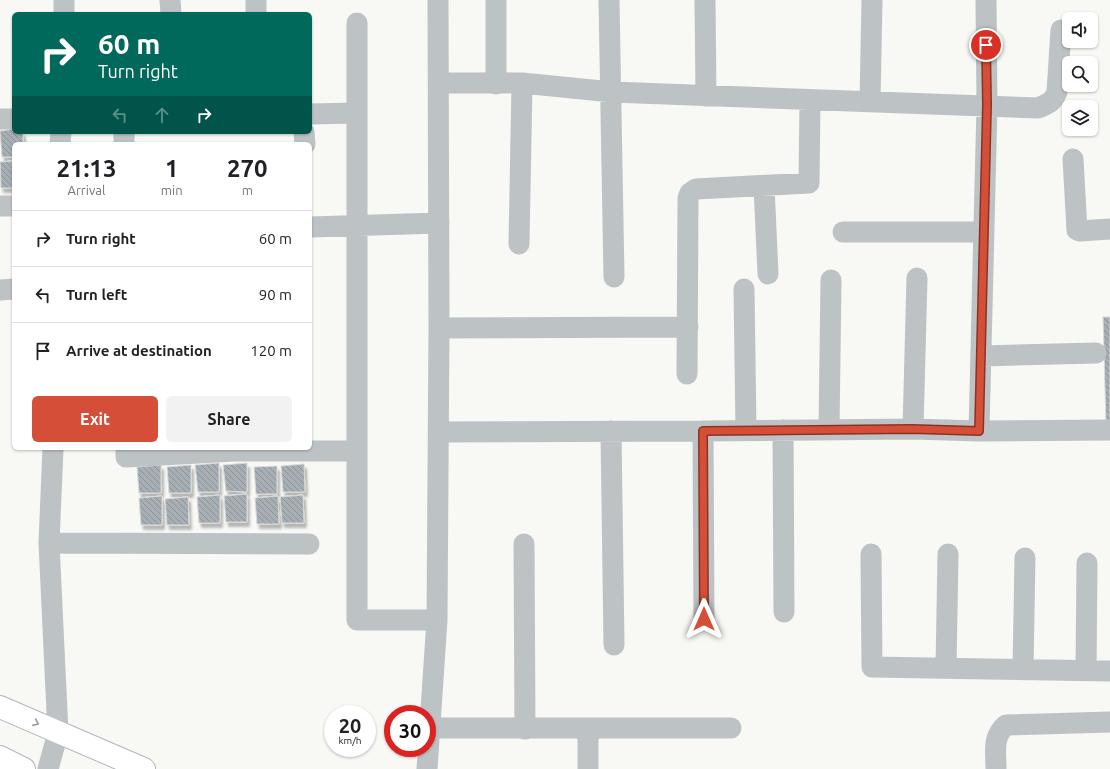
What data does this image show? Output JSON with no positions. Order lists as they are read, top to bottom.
{
  "page": {
    "turn": ["60 m", "Turn right"],
    "eta": [
      "21:13",
      "Arrival",
      "1",
      "min",
      "270",
      "m"
    ],
    "list": [
      {
        "name": "Turn right",
        "value": "60 m"
      },
      {
        "name": "Turn left",
        "value": "90 m"
      },
      {
        "name": "Arrive at destination",
        "value": "120 m"
      }
    ],
    "buttons": ["Exit", "Share"],
    "speed": "20 km/h",
    "limit": "30"
  }
}
